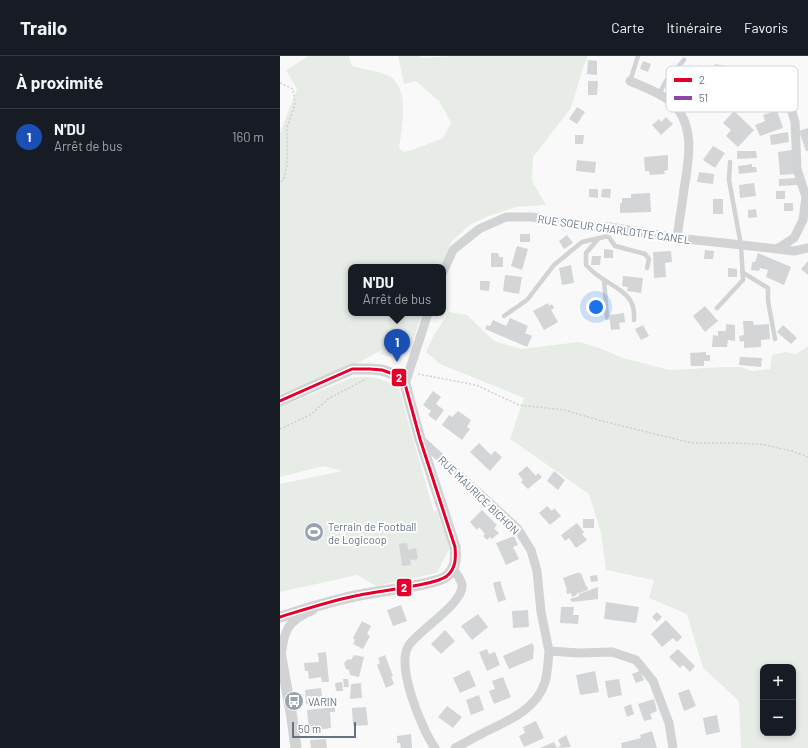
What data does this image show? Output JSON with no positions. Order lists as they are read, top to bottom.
{
  "streets": {
    "street": ["RUE SOEUR CHARLOTTE CANEL", "RUE MAURICE BICHON"]
  },
  "places": {
    "sports": ["Terrain de Football de Logicoop"],
    "bus stop": ["VARIN"]
  },
  "lines": ["transit line 2"],
  "legend": ["2", "51"],
  "scale_bar": "50 m",
  "page": {
    "header": "Trailo",
    "nav": ["Carte", "Itinéraire", "Favoris"],
    "heading": "À proximité",
    "list": [
      {
        "mark": "1",
        "name": "N'DU",
        "note": "Arrêt de bus",
        "value": "160 m"
      }
    ],
    "popup": ["N'DU", "Arrêt de bus"],
    "pins": "1",
    "map_buttons": ["+", "−"],
    "scale": "50 m"
  }
}
